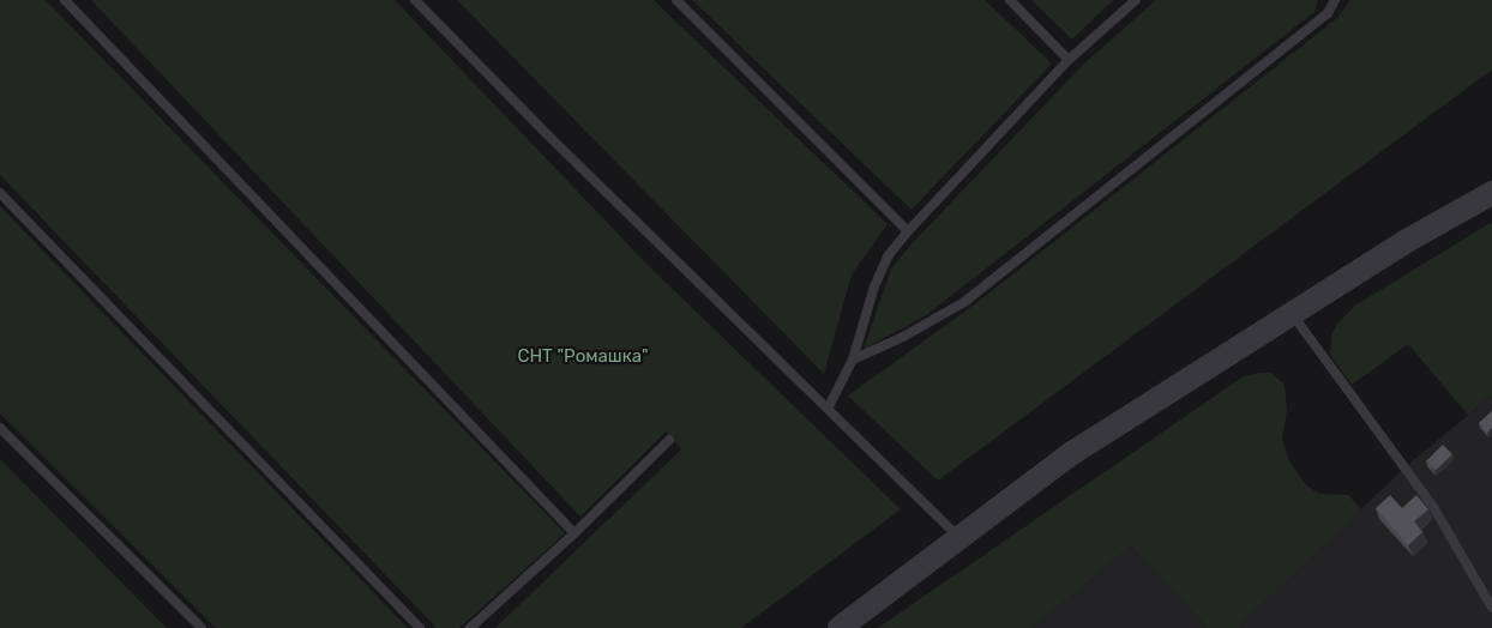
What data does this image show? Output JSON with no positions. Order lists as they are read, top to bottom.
{
  "parks": ["СНТ \"Ромашка\""]
}
